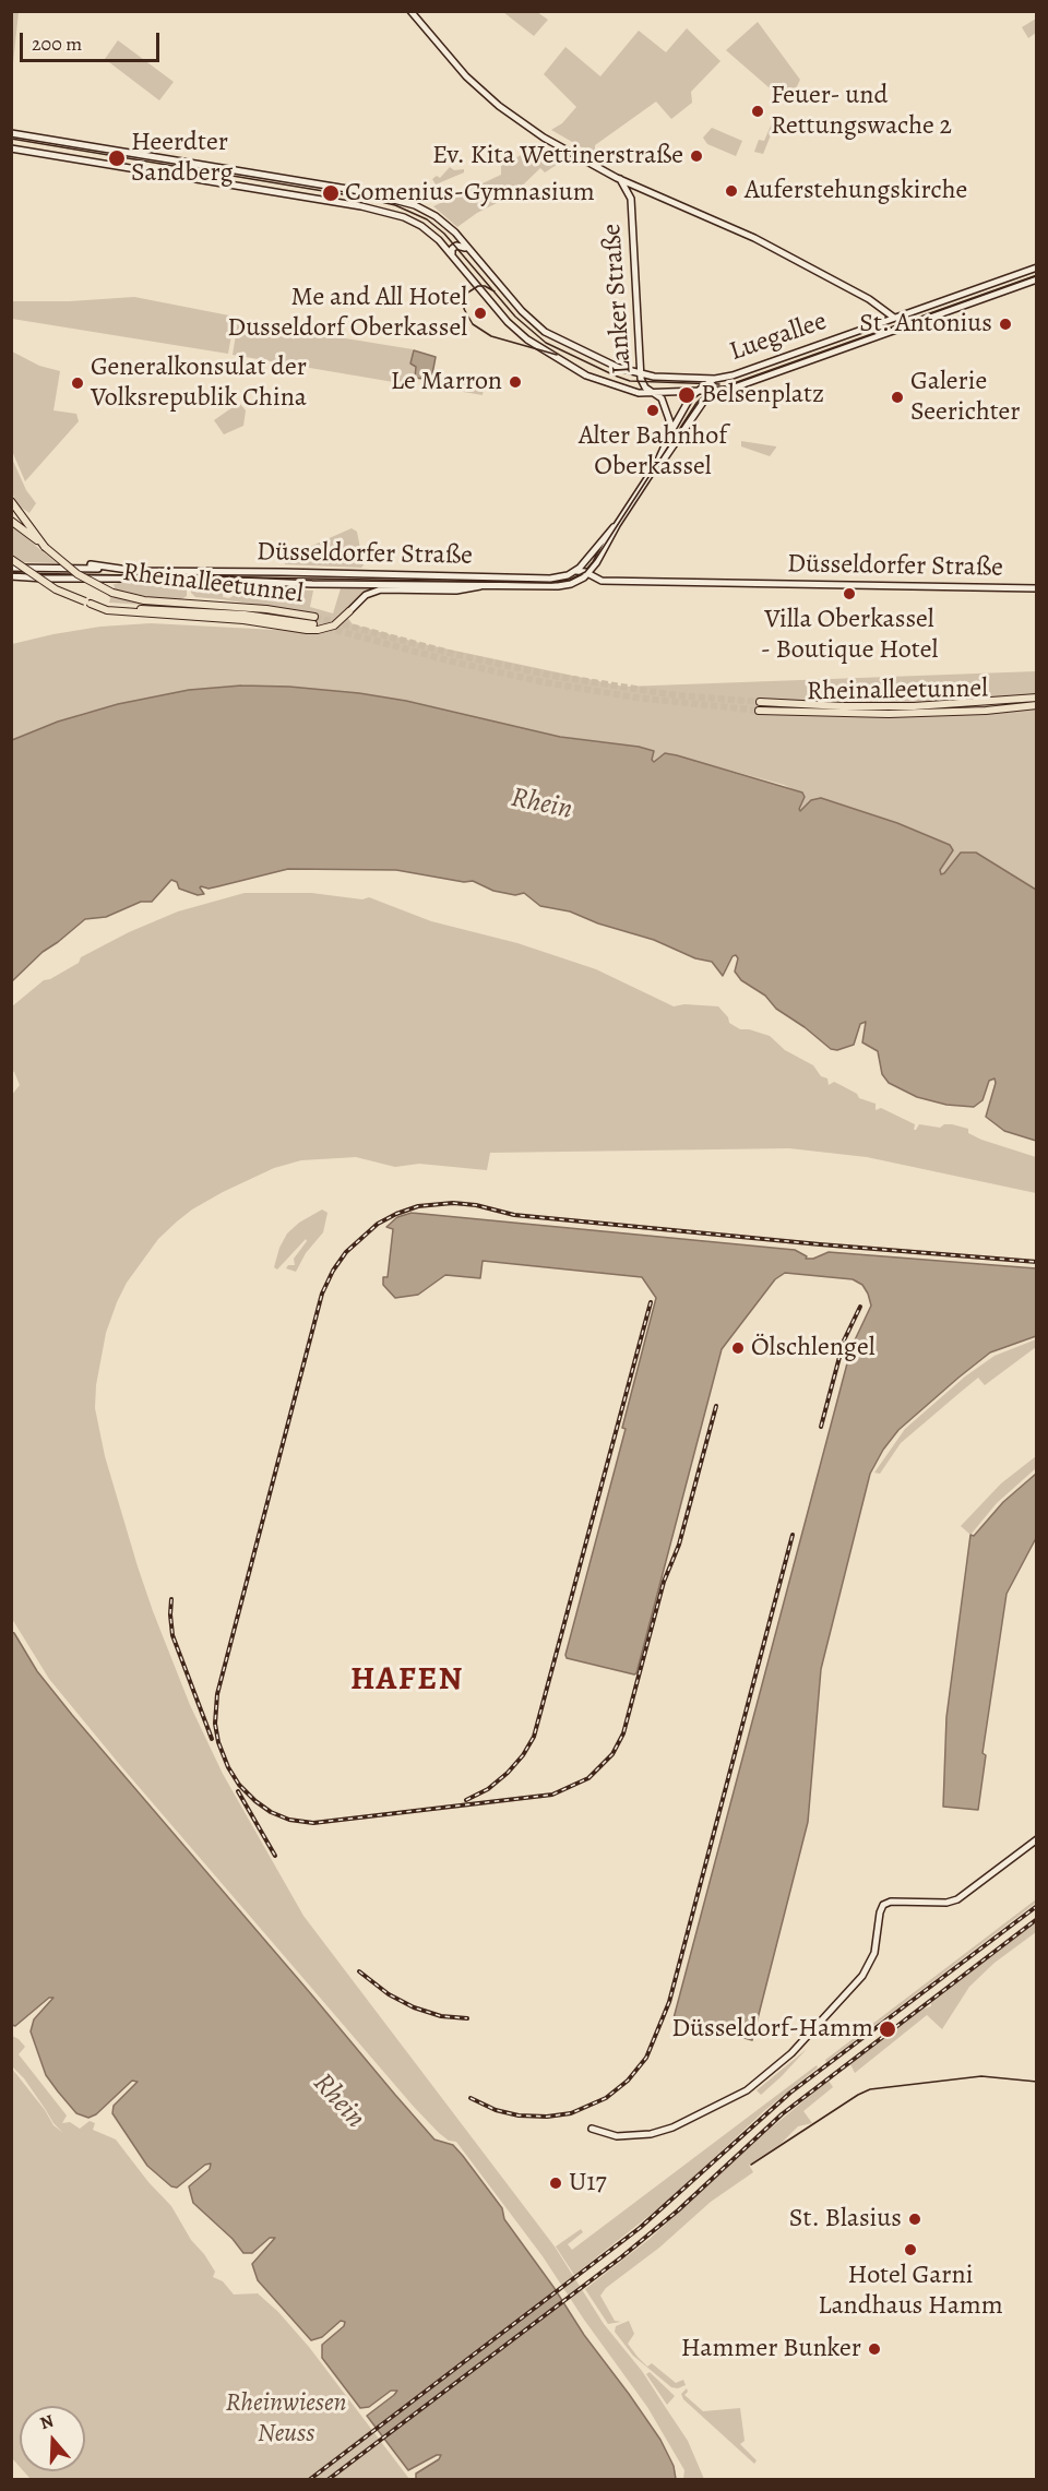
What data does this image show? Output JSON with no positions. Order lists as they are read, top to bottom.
{
  "streets": {
    "highway": ["Rheinalleetunnel"],
    "main road": ["Lanker Straße", "Luegallee", "Düsseldorfer Straße"]
  },
  "crossings": [
    ["Lanker Straße", "Luegallee"]
  ],
  "districts": ["HAFEN"],
  "water": ["Rhein"],
  "parks": ["Rheinwiesen Neuss"],
  "places": [
    "Feuer- und Rettungswache 2",
    "Ev. Kita Wettinerstraße",
    "Heerdter Sandberg",
    "Auferstehungskirche",
    "Comenius-Gymnasium",
    "Me and All Hotel Dusseldorf Oberkassel",
    "St. Antonius",
    "Le Marron",
    "Generalkonsulat der Volksrepublik China",
    "Belsenplatz",
    "Galerie Seerichter",
    "Alter Bahnhof Oberkassel",
    "Villa Oberkassel - Boutique Hotel",
    "Ölschlengel",
    "Düsseldorf-Hamm",
    "U17",
    "St. Blasius",
    "Hotel Garni Landhaus Hamm",
    "Hammer Bunker"
  ],
  "scale_bar": "200 m",
  "north": "top"
}
